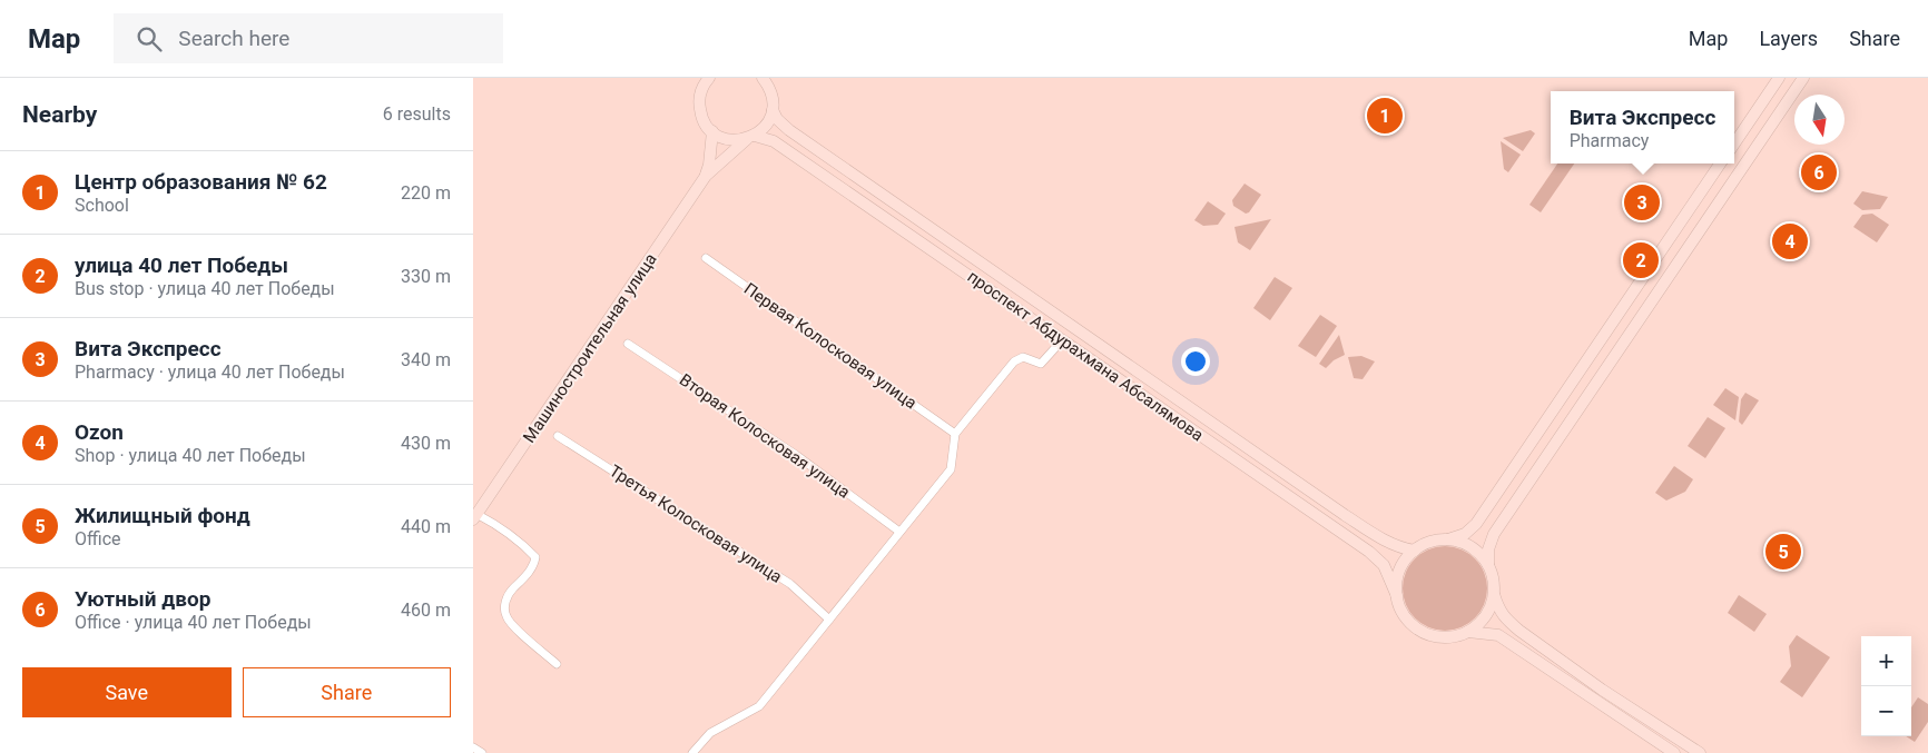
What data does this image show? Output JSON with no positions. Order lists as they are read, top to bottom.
{
  "streets": {
    "street": [
      "Первая Колосковая улица",
      "Машиностроительная улица",
      "проспект Абдурахмана Абсалямова",
      "Вторая Колосковая улица",
      "Третья Колосковая улица"
    ]
  },
  "crossings": [
    ["Машиностроительная улица", "проспект Абдурахмана Абсалямова"]
  ],
  "north": "bottom",
  "page": {
    "header": "Map",
    "search": "Search here",
    "nav": ["Map", "Layers", "Share"],
    "heading": ["Nearby", "6 results"],
    "popup": ["Вита Экспресс", "Pharmacy"],
    "pins": [
      "1",
      "6",
      "3",
      "4",
      "2",
      "5"
    ],
    "list": [
      {
        "mark": "1",
        "name": "Центр образования № 62",
        "note": "School",
        "value": "220 m"
      },
      {
        "mark": "2",
        "name": "улица 40 лет Победы",
        "note": "Bus stop · улица 40 лет Победы",
        "value": "330 m"
      },
      {
        "mark": "3",
        "name": "Вита Экспресс",
        "note": "Pharmacy · улица 40 лет Победы",
        "value": "340 m"
      },
      {
        "mark": "4",
        "name": "Ozon",
        "note": "Shop · улица 40 лет Победы",
        "value": "430 m"
      },
      {
        "mark": "5",
        "name": "Жилищный фонд",
        "note": "Office",
        "value": "440 m"
      },
      {
        "mark": "6",
        "name": "Уютный двор",
        "note": "Office · улица 40 лет Победы",
        "value": "460 m"
      }
    ],
    "map_buttons": ["+", "−"],
    "buttons": ["Save", "Share"]
  }
}
